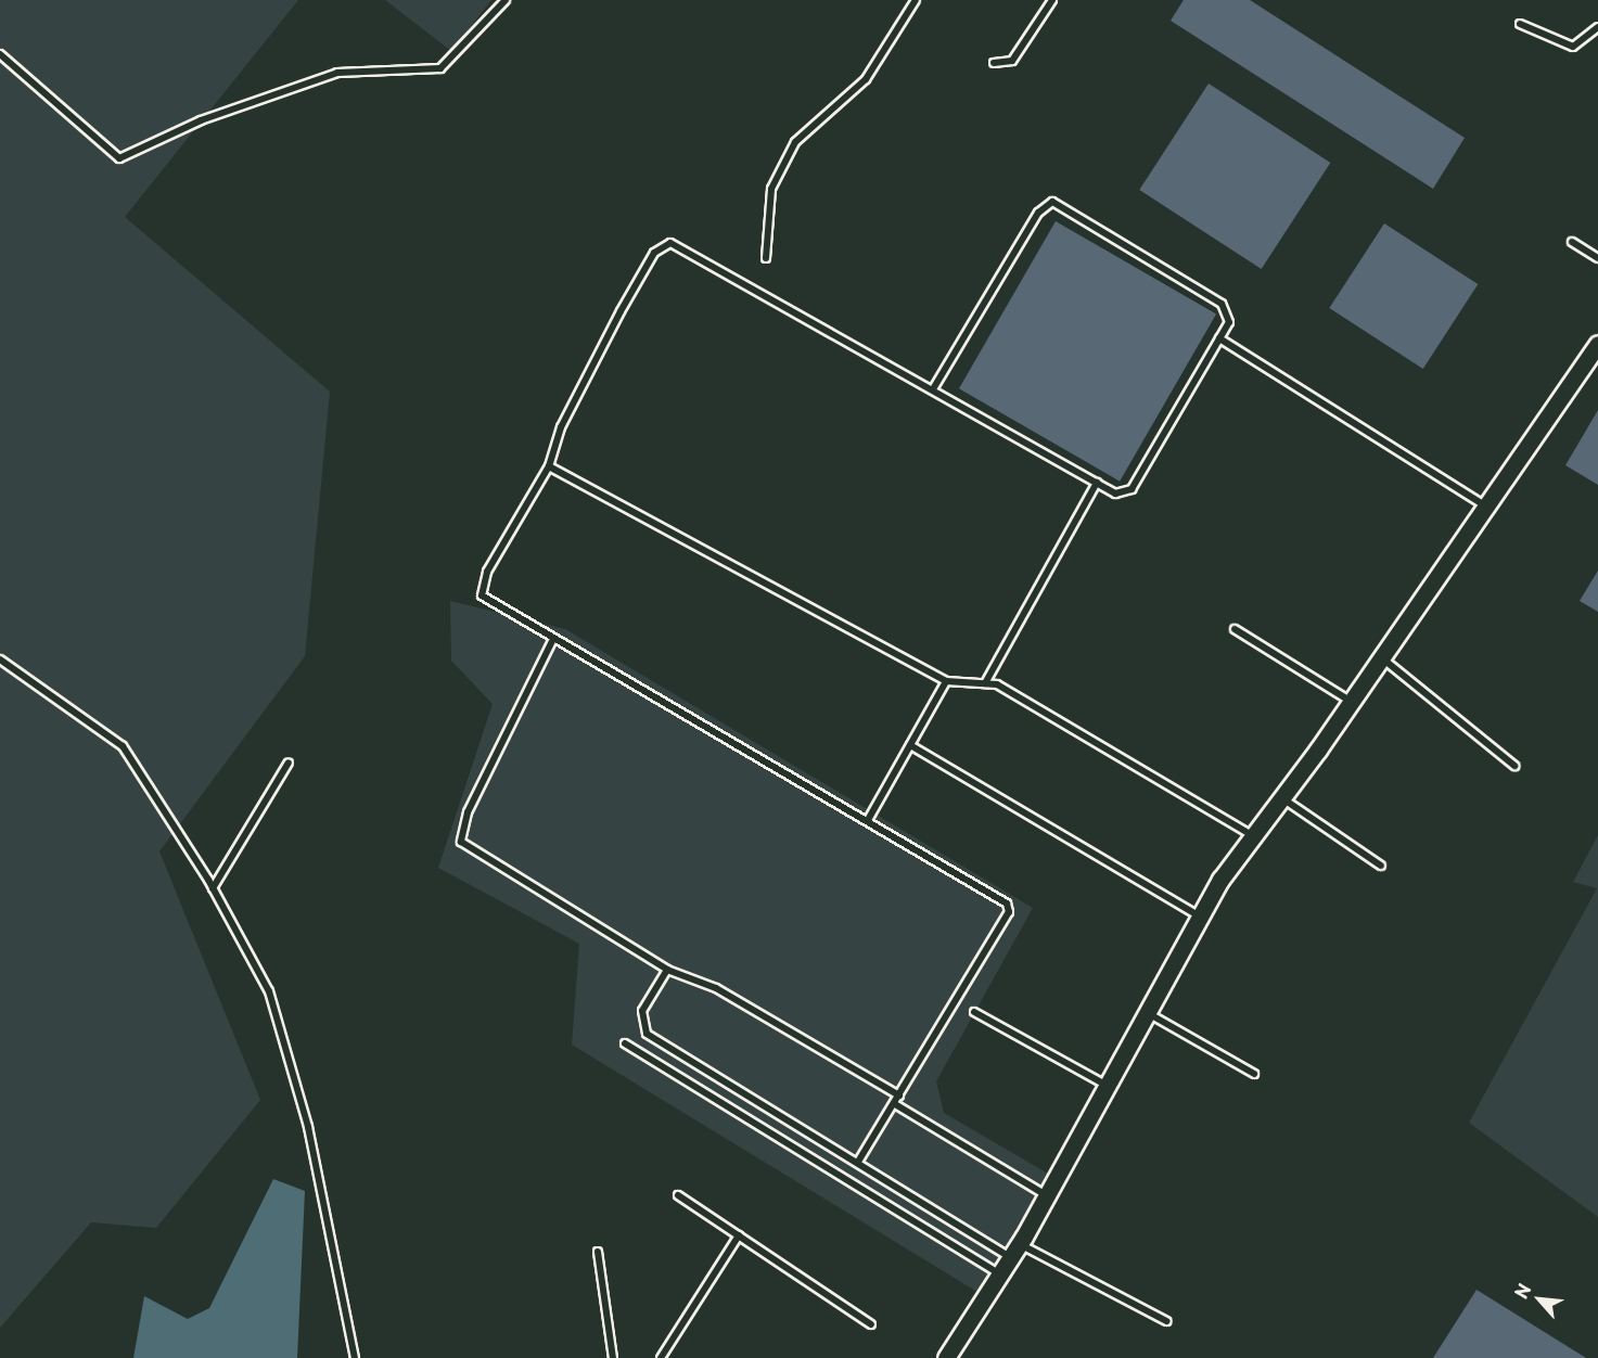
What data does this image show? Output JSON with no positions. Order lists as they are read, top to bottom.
{
  "north": "top left"
}
